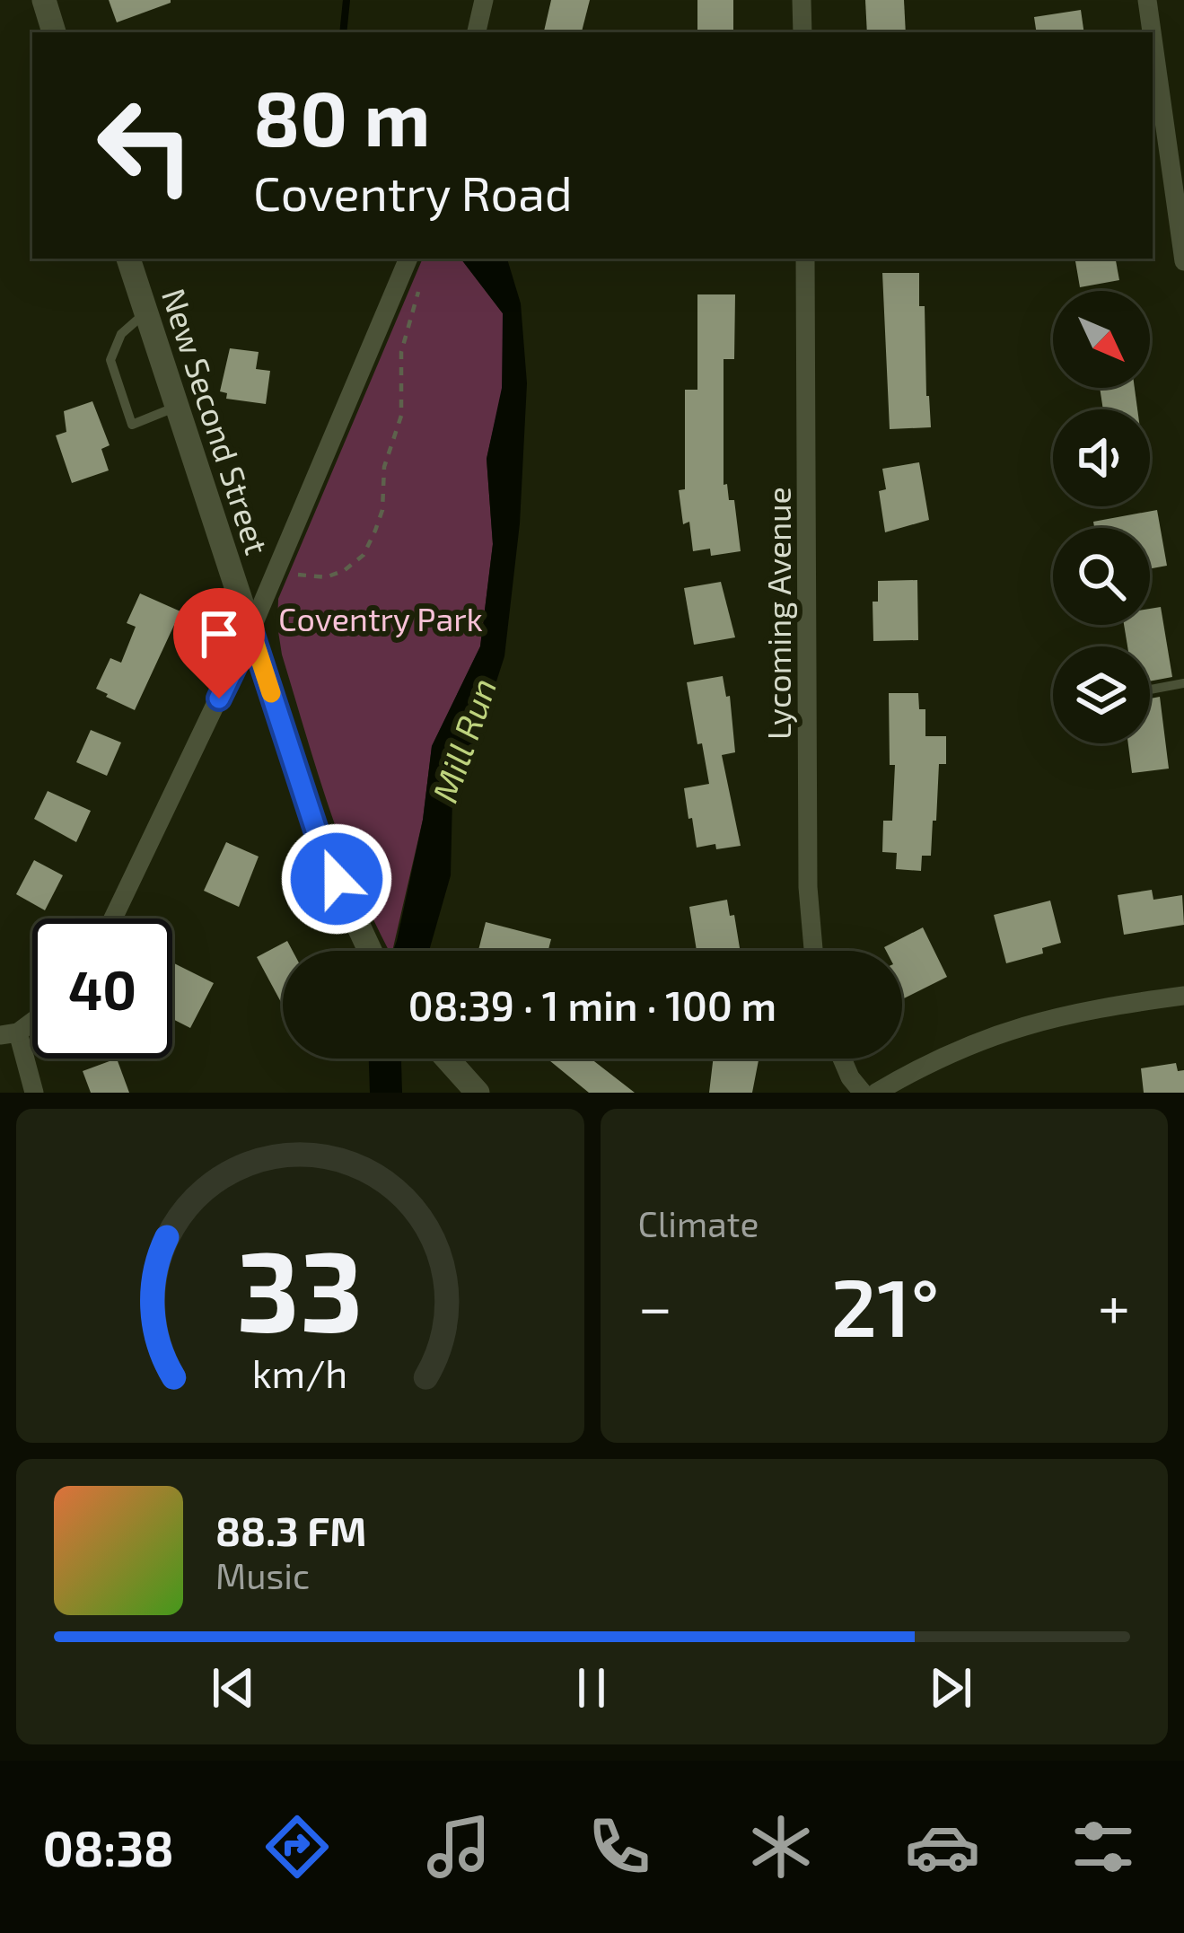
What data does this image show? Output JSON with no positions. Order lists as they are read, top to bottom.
{
  "streets": {
    "street": ["New Second Street", "Lycoming Avenue"]
  },
  "water": ["Mill Run"],
  "parks": ["Coventry Park"],
  "north": "bottom right",
  "page": {
    "turn": ["80 m", "Coventry Road"],
    "limit": "40",
    "trip": "08:39 · 1 min · 100 m",
    "tile": "Climate",
    "heat": ["−", "21°", "+"],
    "song": ["88.3 FM", "Music"],
    "tabs": "08:38",
    "gauge": ["33", "km/h"]
  }
}
